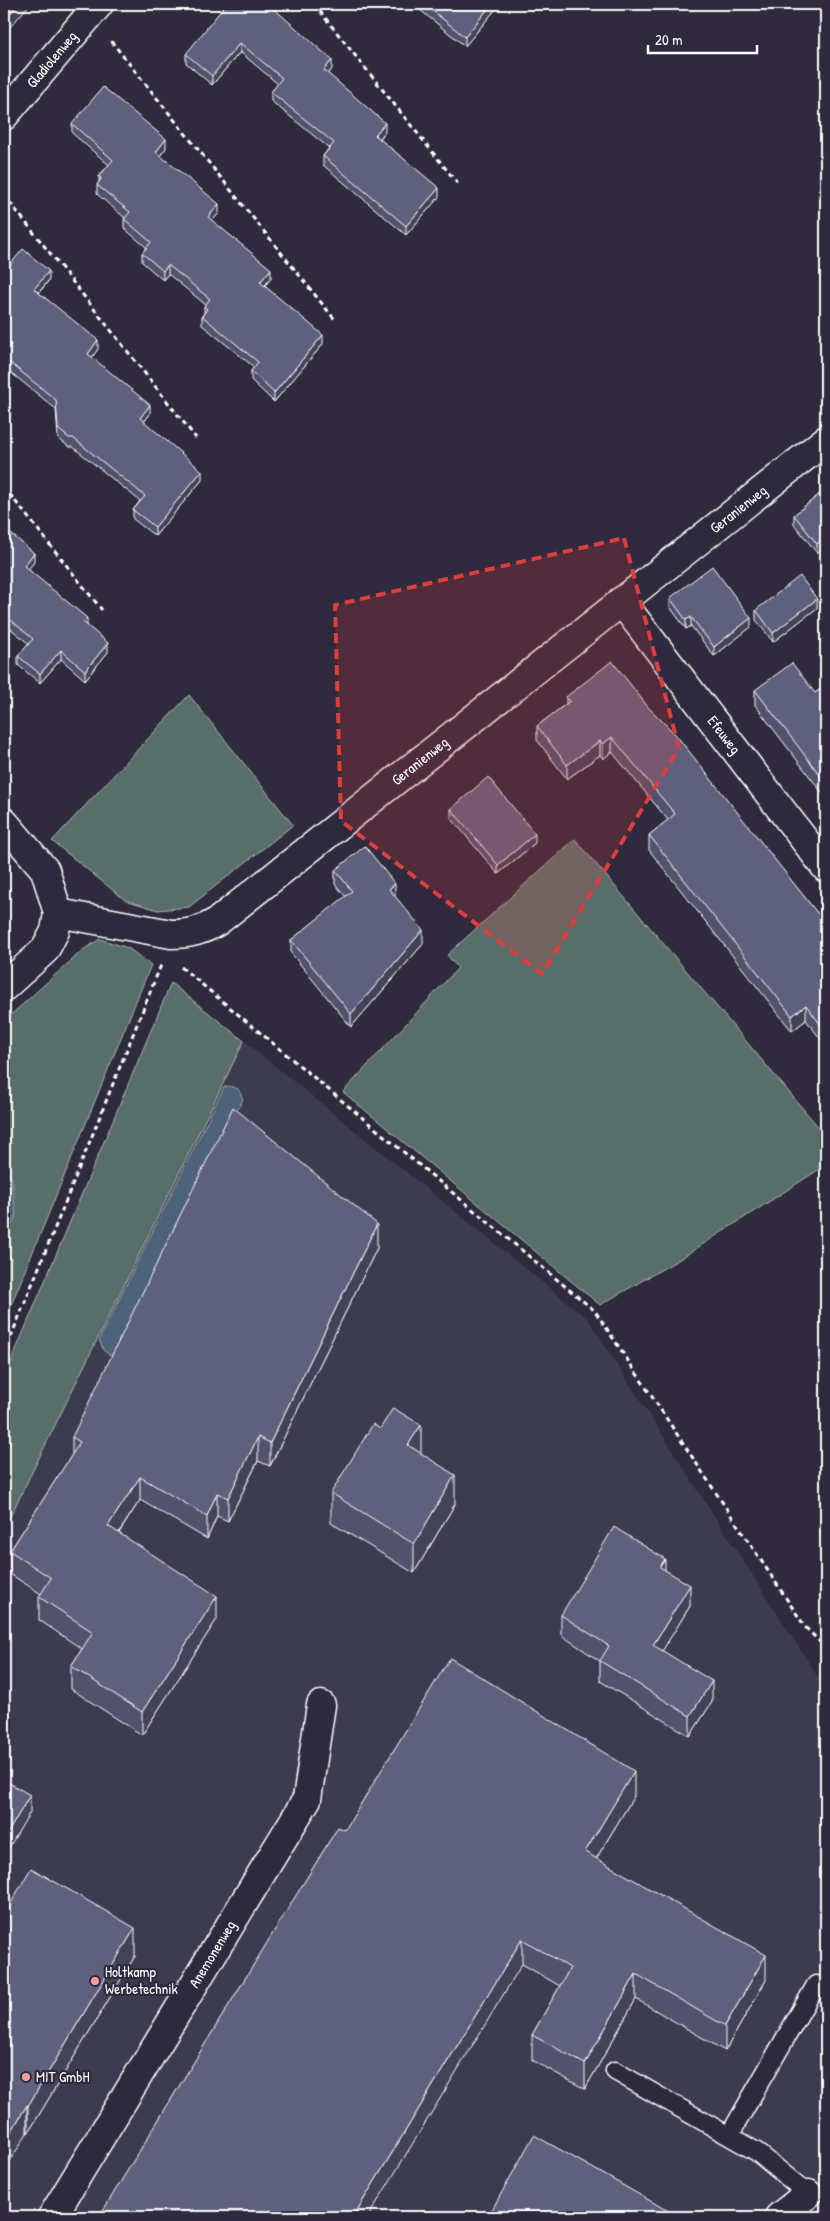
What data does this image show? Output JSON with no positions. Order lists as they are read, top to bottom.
{
  "streets": {
    "street": [
      "Gladiolenweg",
      "Geranienweg",
      "Efeuweg",
      "Anemonenweg"
    ]
  },
  "crossings": [
    ["Geranienweg", "Efeuweg"]
  ],
  "places": ["Holtkamp Werbetechnik", "MIT GmbH"],
  "scale_bar": "20 m"
}
